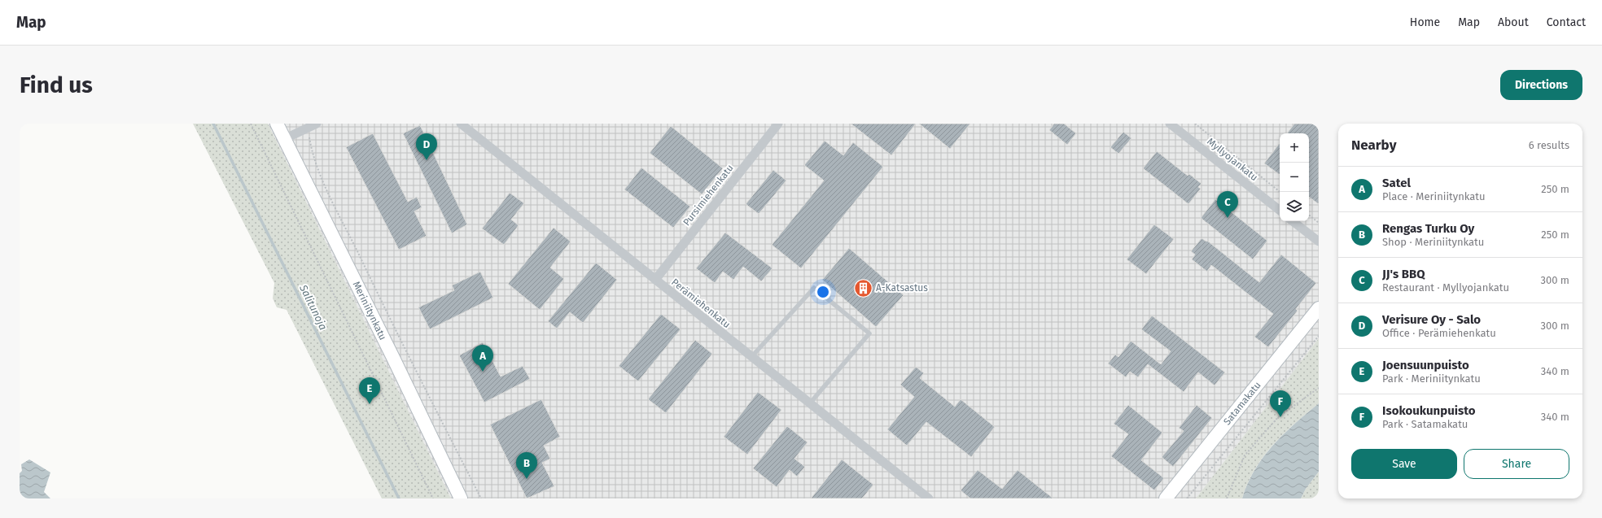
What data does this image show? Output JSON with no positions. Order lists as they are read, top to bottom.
{
  "streets": {
    "main road": ["Meriniitynkatu", "Satamakatu"],
    "street": ["Myllyojankatu", "Pursimiehenkatu", "Perämiehenkatu"]
  },
  "crossings": [
    ["Pursimiehenkatu", "Perämiehenkatu"]
  ],
  "water": ["Salitunoja"],
  "places": {
    "building": ["A-Katsastus"]
  },
  "page": {
    "header": "Map",
    "nav": [
      "Home",
      "Map",
      "About",
      "Contact"
    ],
    "buttons": [
      "Directions",
      ["Save", "Share"]
    ],
    "title": "Find us",
    "heading": ["Nearby", "6 results"],
    "map_buttons": ["+", "−"],
    "pins": [
      "D",
      "C",
      "A",
      "E",
      "F",
      "B"
    ],
    "list": [
      {
        "mark": "A",
        "name": "Satel",
        "note": "Place · Meriniitynkatu",
        "value": "250 m"
      },
      {
        "mark": "B",
        "name": "Rengas Turku Oy",
        "note": "Shop · Meriniitynkatu",
        "value": "250 m"
      },
      {
        "mark": "C",
        "name": "JJ's BBQ",
        "note": "Restaurant · Myllyojankatu",
        "value": "300 m"
      },
      {
        "mark": "D",
        "name": "Verisure Oy - Salo",
        "note": "Office · Perämiehenkatu",
        "value": "300 m"
      },
      {
        "mark": "E",
        "name": "Joensuunpuisto",
        "note": "Park · Meriniitynkatu",
        "value": "340 m"
      },
      {
        "mark": "F",
        "name": "Isokoukunpuisto",
        "note": "Park · Satamakatu",
        "value": "340 m"
      }
    ]
  }
}
